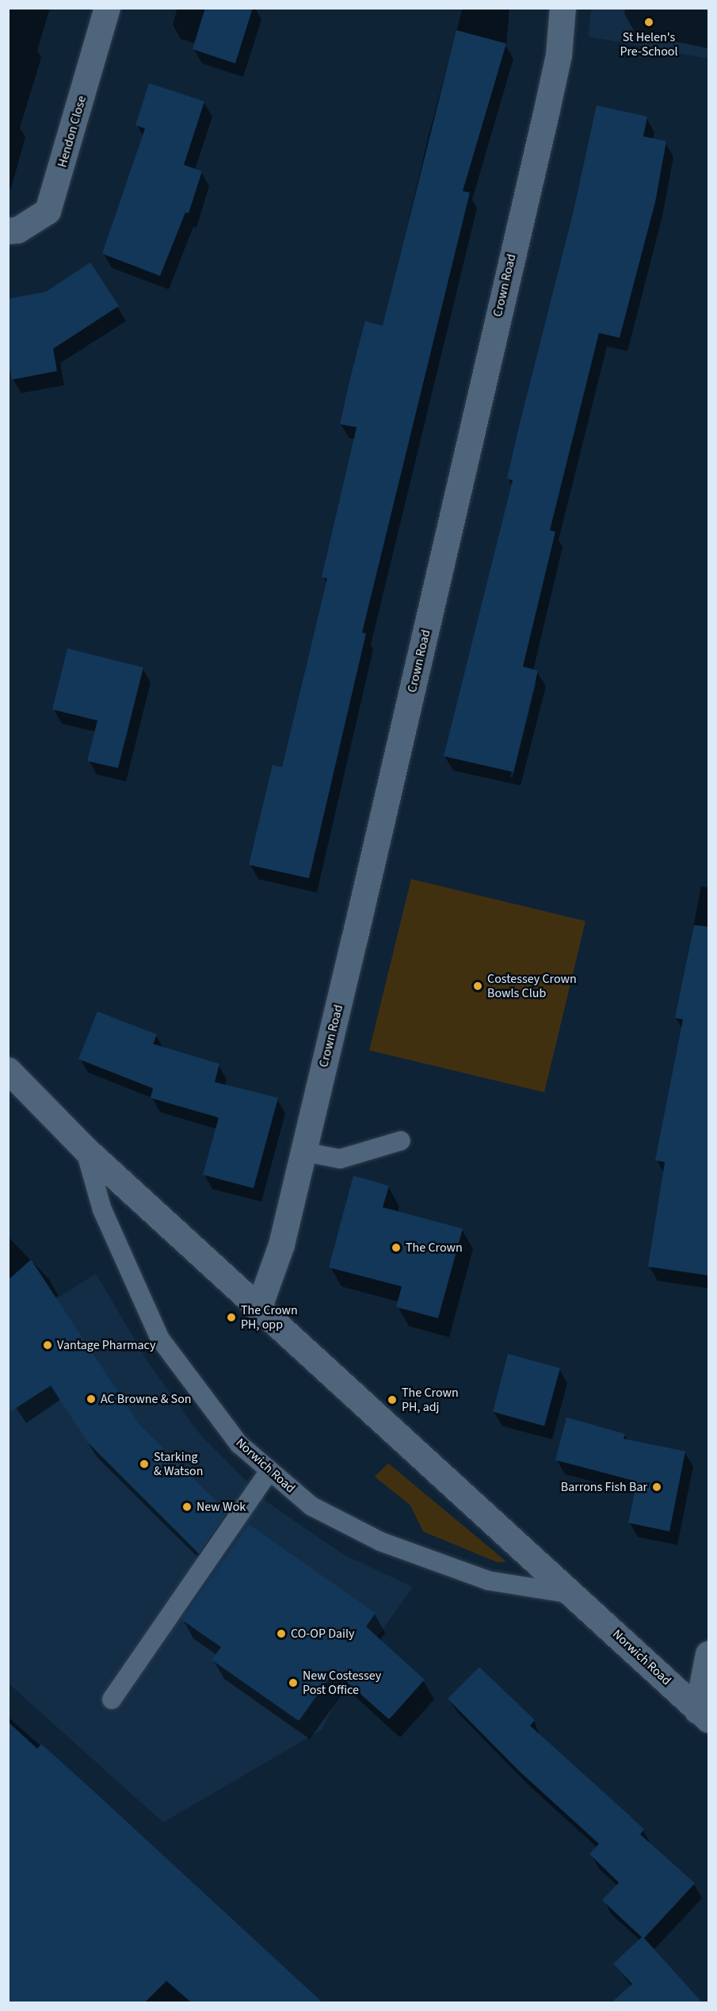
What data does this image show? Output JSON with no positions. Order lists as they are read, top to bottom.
{
  "streets": {
    "street": ["Hendon Close", "Crown Road", "Norwich Road"]
  },
  "crossings": [
    ["Crown Road", "Norwich Road"]
  ],
  "places": [
    "St Helen's Pre-School",
    "Costessey Crown Bowls Club",
    "The Crown",
    "The Crown PH, opp",
    "Vantage Pharmacy",
    "AC Browne & Son",
    "The Crown PH, adj",
    "Starking & Watson",
    "Barrons Fish Bar",
    "New Wok",
    "CO-OP Daily",
    "New Costessey Post Office"
  ]
}
